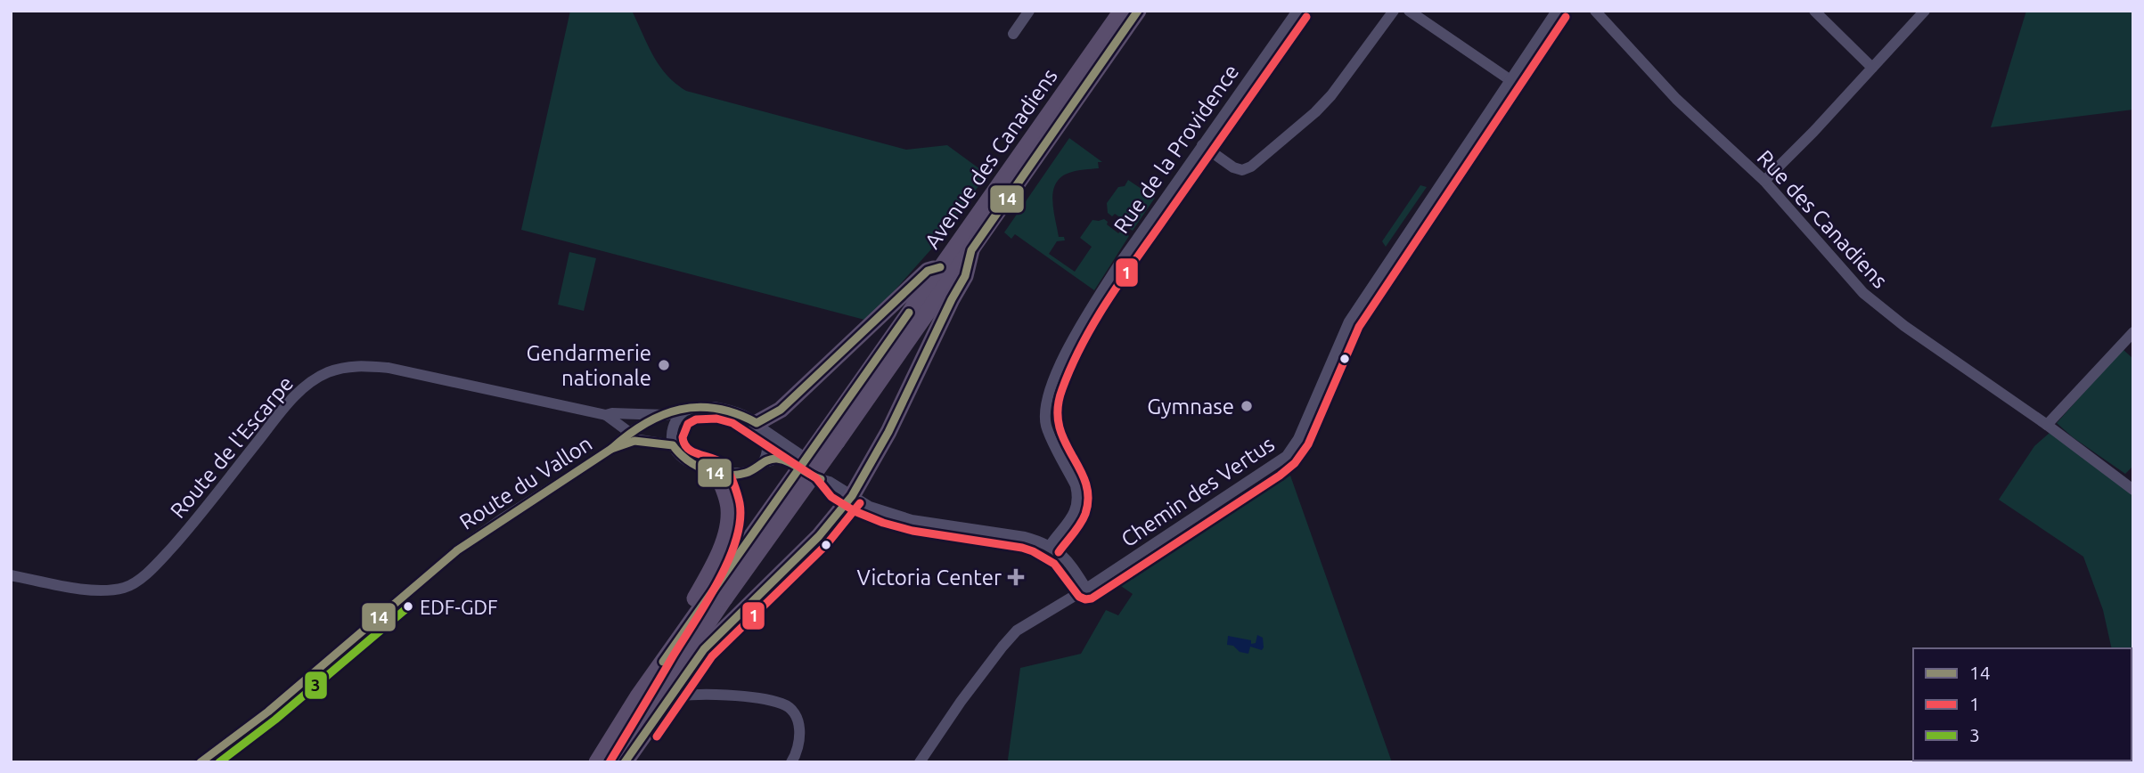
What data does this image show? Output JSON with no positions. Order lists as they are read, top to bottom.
{
  "streets": {
    "main road": ["Avenue des Canadiens"],
    "street": [
      "Rue de la Providence",
      "Rue des Canadiens",
      "Route de l'Escarpe",
      "Route du Vallon",
      "Chemin des Vertus"
    ]
  },
  "places": {
    "other": ["Gendarmerie nationale", "Gymnase", "EDF-GDF"],
    "health": ["Victoria Center"]
  },
  "lines": ["transit line 14", "transit line 1", "transit line 3"],
  "legend": ["14", "1", "3"]
}
